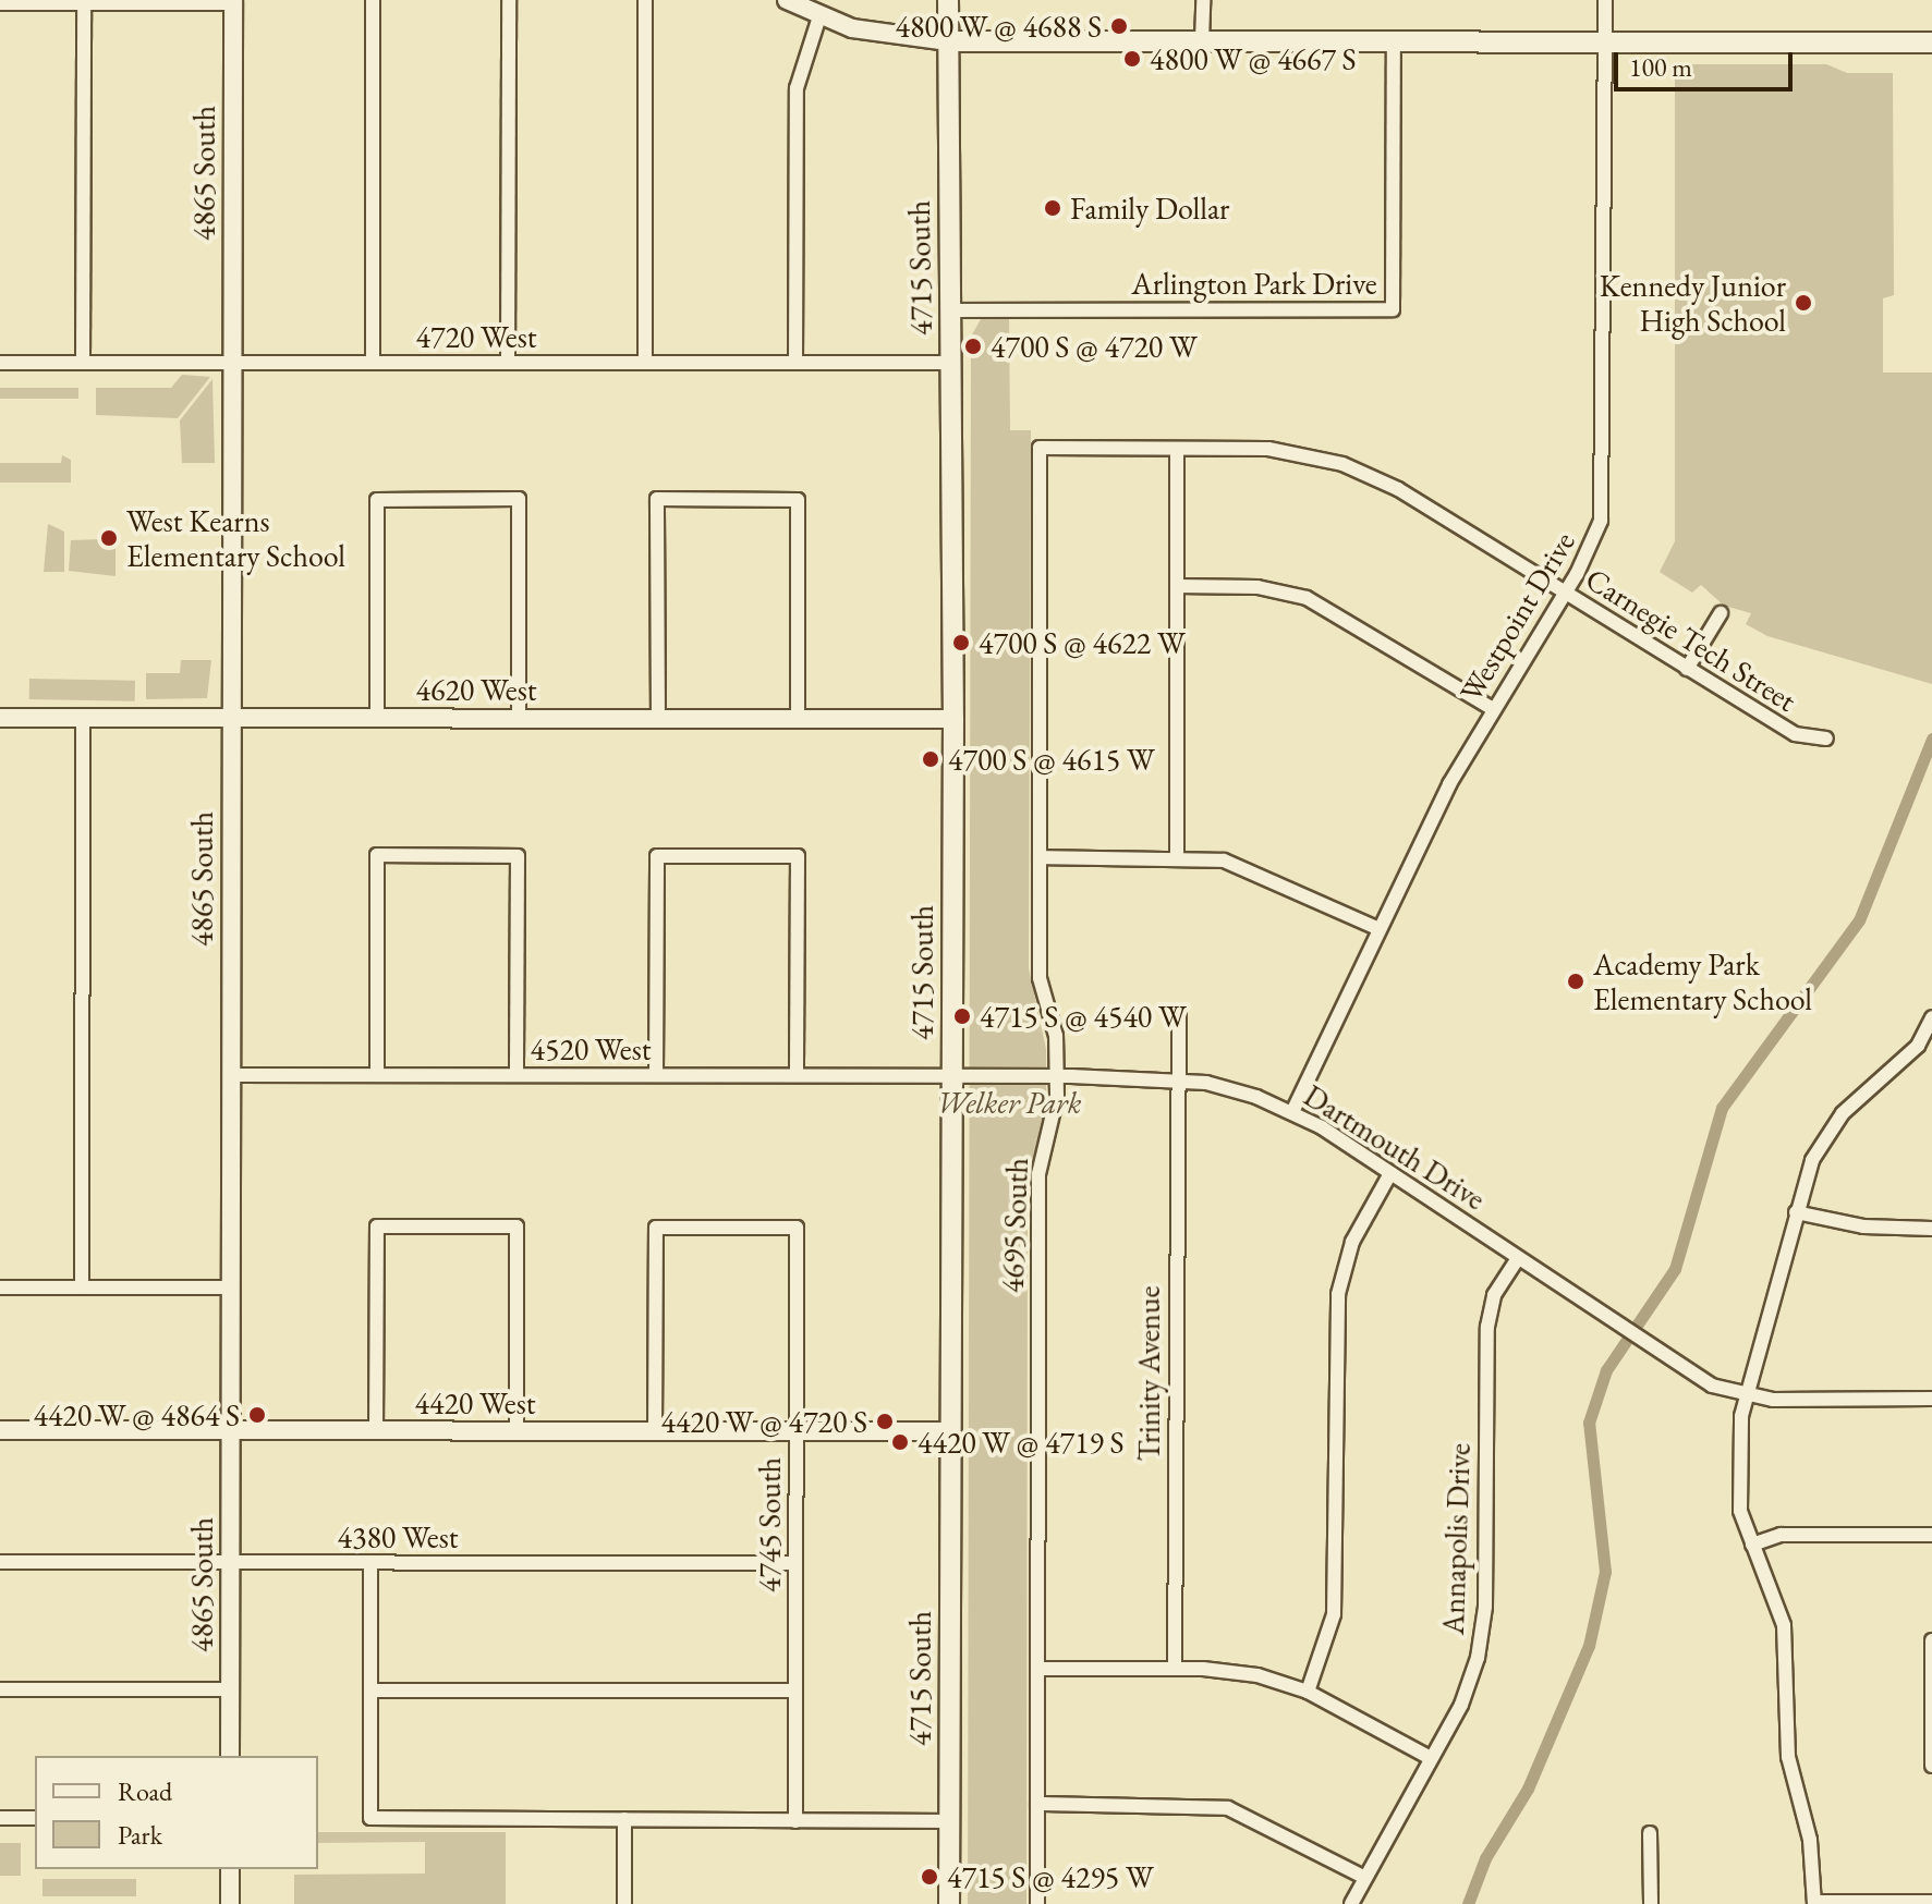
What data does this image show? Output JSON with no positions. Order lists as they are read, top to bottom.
{
  "streets": {
    "main road": ["4715 South"],
    "street": [
      "4865 South",
      "Arlington Park Drive",
      "4720 West",
      "Westpoint Drive",
      "Carnegie Tech Street",
      "4620 West",
      "4520 West",
      "Dartmouth Drive",
      "4695 South",
      "Trinity Avenue",
      "4420 West",
      "4745 South",
      "4380 West",
      "Annapolis Drive"
    ]
  },
  "crossings": [
    ["4865 South", "4720 West"],
    ["4865 South", "4620 West"],
    ["4865 South", "4520 West"],
    ["4865 South", "4420 West"],
    ["4865 South", "4380 West"],
    ["4715 South", "Arlington Park Drive"],
    ["4715 South", "4720 West"],
    ["4715 South", "4620 West"],
    ["4715 South", "4520 West"],
    ["4715 South", "Dartmouth Drive"],
    ["4715 South", "4420 West"],
    ["Westpoint Drive", "Carnegie Tech Street"],
    ["Westpoint Drive", "Dartmouth Drive"],
    ["Carnegie Tech Street", "4695 South"],
    ["4520 West", "Dartmouth Drive"],
    ["Dartmouth Drive", "4695 South"],
    ["Dartmouth Drive", "Trinity Avenue"],
    ["Dartmouth Drive", "Annapolis Drive"],
    ["4420 West", "4745 South"],
    ["4745 South", "4380 West"]
  ],
  "parks": ["Welker Park"],
  "places": [
    "4800 W @ 4688 S",
    "4800 W @ 4667 S",
    "Family Dollar",
    "Kennedy Junior High School",
    "4700 S @ 4720 W",
    "West Kearns Elementary School",
    "4700 S @ 4622 W",
    "4700 S @ 4615 W",
    "Academy Park Elementary School",
    "4715 S @ 4540 W",
    "4420 W @ 4864 S",
    "4420 W @ 4720 S",
    "4420 W @ 4719 S",
    "4715 S @ 4295 W"
  ],
  "legend": ["Road", "Park"],
  "scale_bar": "100 m"
}
